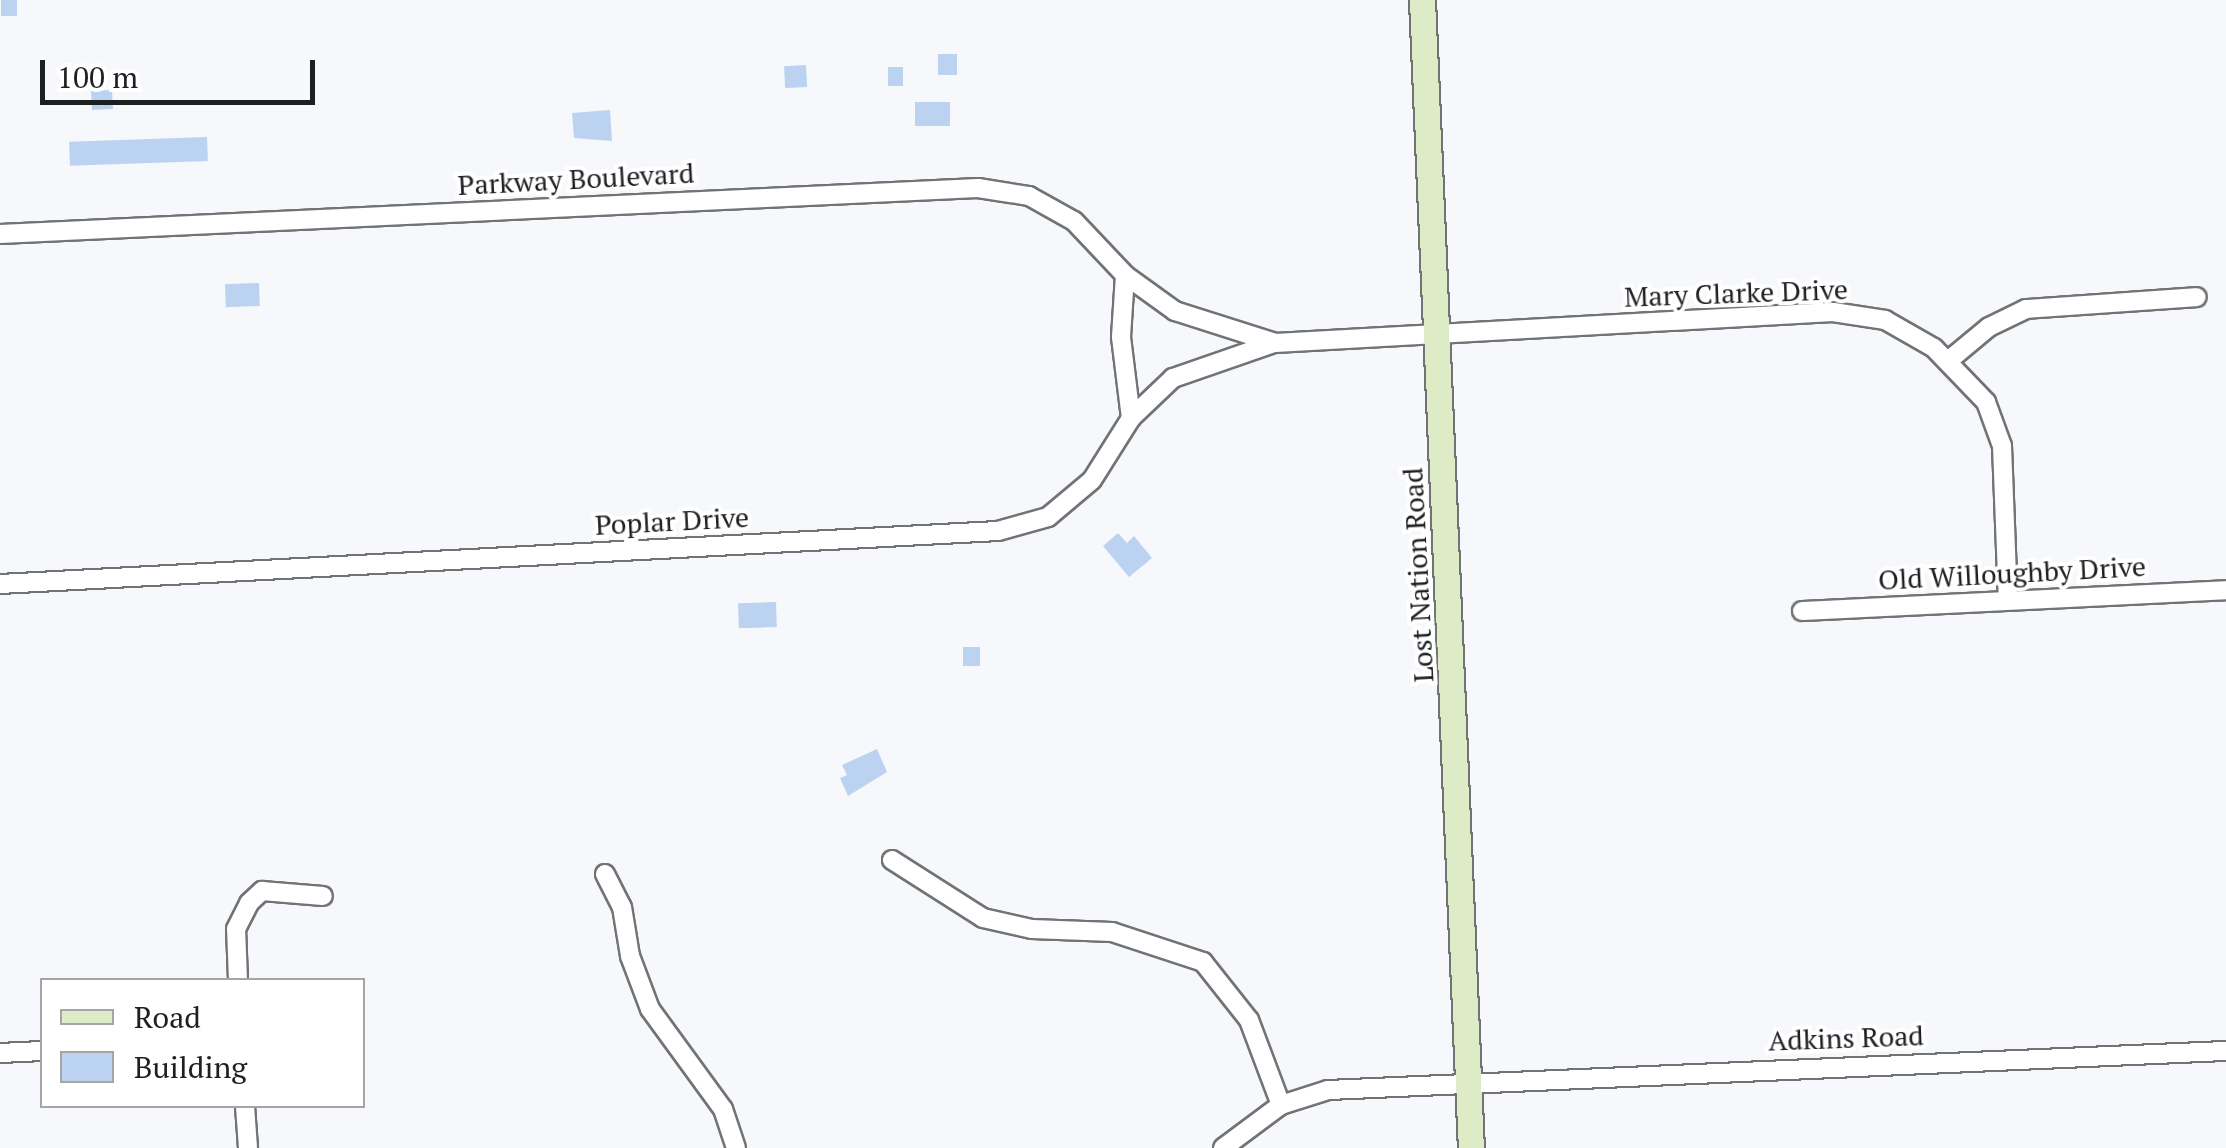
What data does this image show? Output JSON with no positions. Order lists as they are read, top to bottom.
{
  "streets": {
    "street": [
      "Parkway Boulevard",
      "Mary Clarke Drive",
      "Poplar Drive",
      "Old Willoughby Drive",
      "Lost Nation Road",
      "Adkins Road"
    ]
  },
  "crossings": [
    ["Parkway Boulevard", "Mary Clarke Drive"],
    ["Parkway Boulevard", "Poplar Drive"],
    ["Parkway Boulevard", "Lost Nation Road"],
    ["Mary Clarke Drive", "Old Willoughby Drive"],
    ["Mary Clarke Drive", "Lost Nation Road"],
    ["Lost Nation Road", "Adkins Road"]
  ],
  "legend": ["Road", "Building"],
  "scale_bar": "100 m"
}
